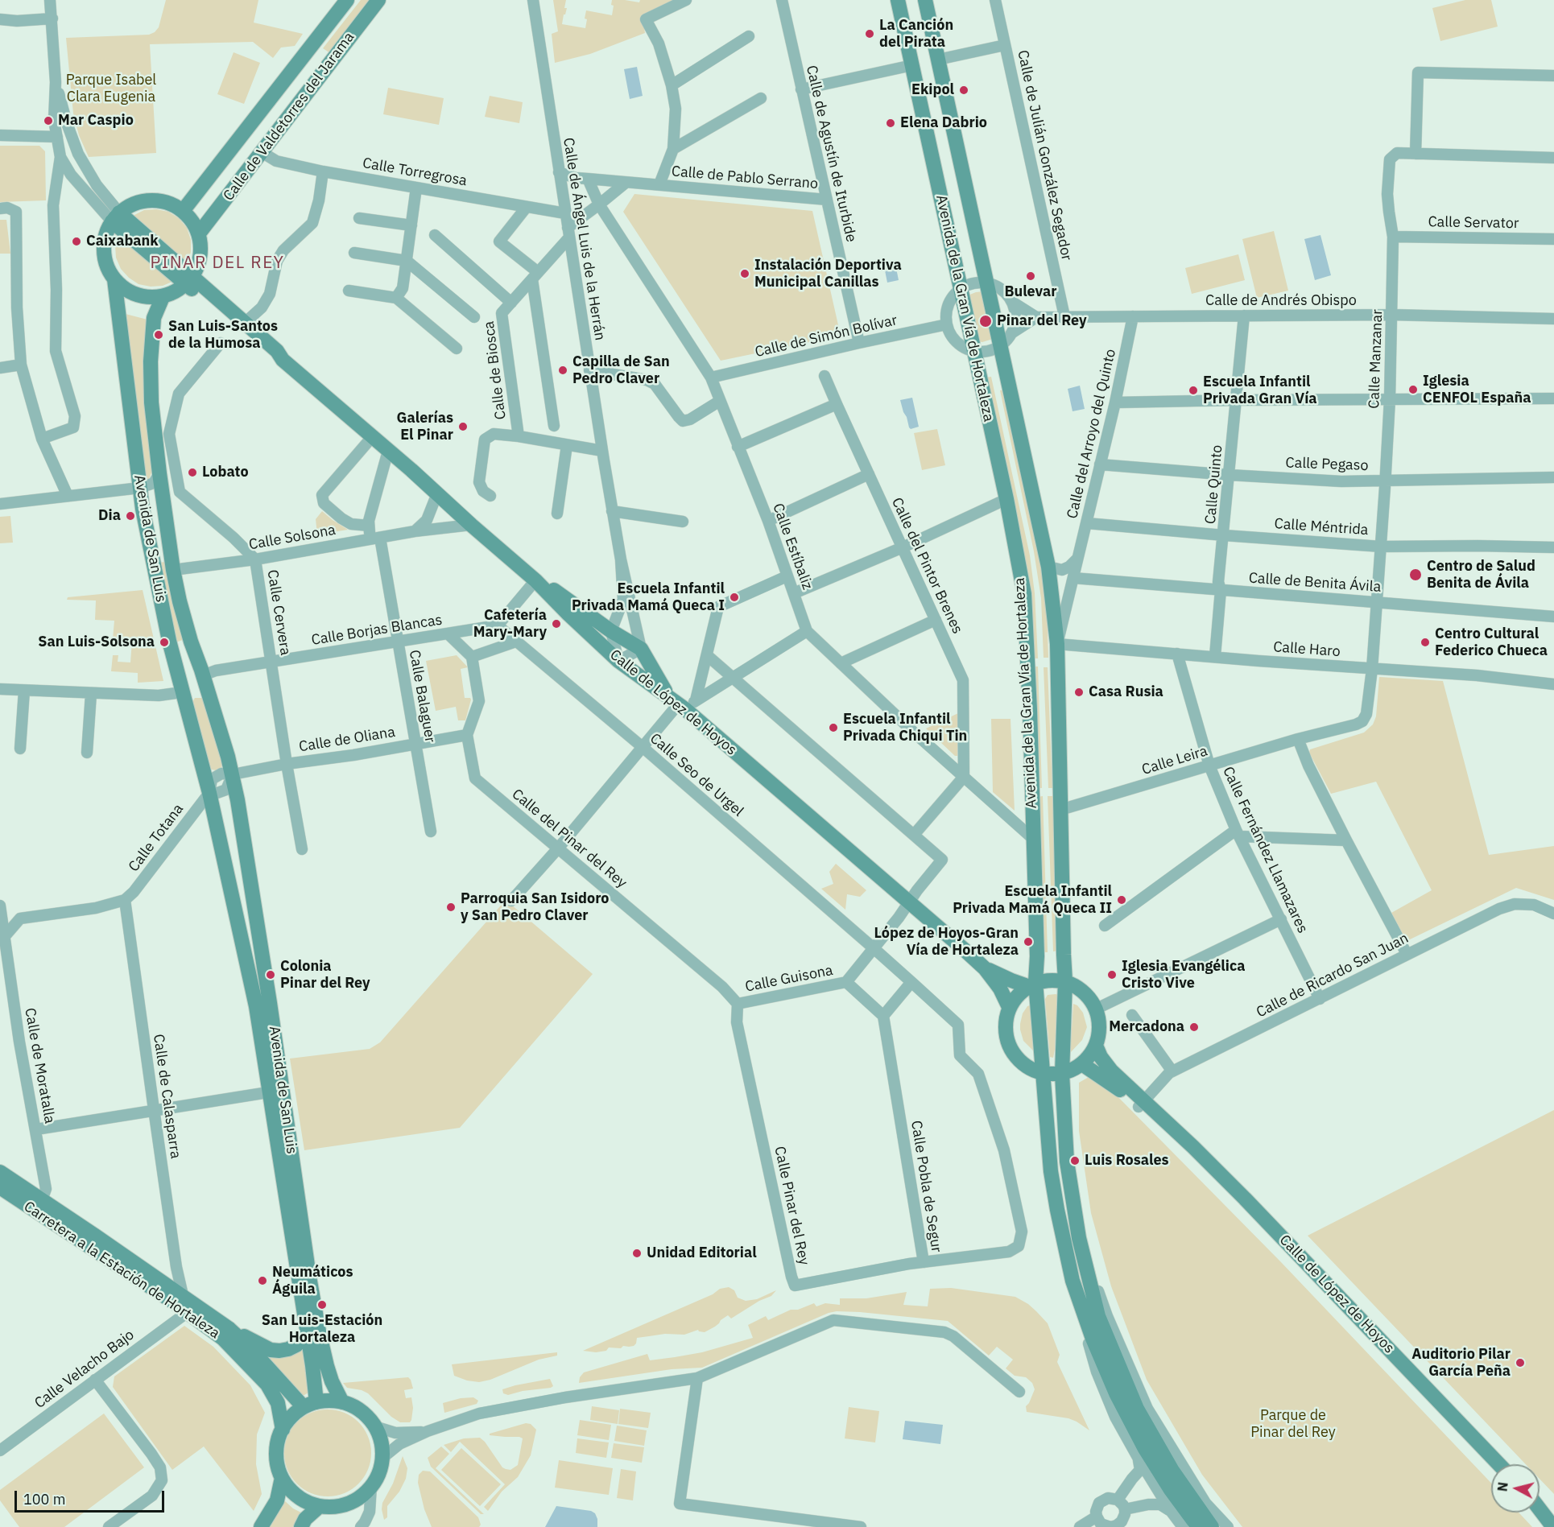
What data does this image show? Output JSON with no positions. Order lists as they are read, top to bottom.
{
  "streets": {
    "street": [
      "Calle de Valdetorres del Jarama",
      "Calle de Agustín de Iturbide",
      "Calle de Julián González Segador",
      "Calle Torregrosa",
      "Calle de Pablo Serrano",
      "Calle Servator",
      "Calle de Ángel Luis de la Herrán",
      "Calle de Andrés Obispo",
      "Avenida de la Gran Vía de Hortaleza",
      "Calle de Simón Bolívar",
      "Calle Manzanar",
      "Calle de Biosca",
      "Calle del Arroyo del Quinto",
      "Calle Pegaso",
      "Calle Quinto",
      "Calle Méntrida",
      "Calle Solsona",
      "Avenida de San Luis",
      "Calle Estíbaliz",
      "Calle del Pintor Brenes",
      "Calle de Benita Ávila",
      "Calle Cervera",
      "Calle Borjas Blancas",
      "Calle Haro",
      "Calle Balaguer",
      "Calle de López de Hoyos",
      "Calle de Oliana",
      "Calle Leira",
      "Calle Seo de Urgel",
      "Calle Totana",
      "Calle del Pinar del Rey",
      "Calle Fernández Llamazares",
      "Calle de Ricardo San Juan",
      "Calle Guisona",
      "Calle de Moratalla",
      "Calle de Calasparra",
      "Calle Pobla de Segur",
      "Calle Pinar del Rey",
      "Carretera a la Estación de Hortaleza",
      "Calle Velacho Bajo"
    ]
  },
  "crossings": [
    ["Calle de Valdetorres del Jarama", "Calle Torregrosa"],
    ["Calle de Agustín de Iturbide", "Calle de Pablo Serrano"],
    ["Calle de Agustín de Iturbide", "Calle de Simón Bolívar"],
    ["Calle de Julián González Segador", "Calle de Andrés Obispo"],
    ["Calle Torregrosa", "Calle de Ángel Luis de la Herrán"],
    ["Calle de Pablo Serrano", "Calle de Ángel Luis de la Herrán"],
    ["Calle de Pablo Serrano", "Calle Estíbaliz"],
    ["Calle Servator", "Calle Manzanar"],
    ["Calle de Ángel Luis de la Herrán", "Calle de Biosca"],
    ["Calle de Andrés Obispo", "Calle Manzanar"],
    ["Calle de Andrés Obispo", "Calle del Arroyo del Quinto"],
    ["Calle de Andrés Obispo", "Calle Quinto"],
    ["Avenida de la Gran Vía de Hortaleza", "Calle del Arroyo del Quinto"],
    ["Avenida de la Gran Vía de Hortaleza", "Calle Estíbaliz"],
    ["Avenida de la Gran Vía de Hortaleza", "Calle Haro"],
    ["Avenida de la Gran Vía de Hortaleza", "Calle de López de Hoyos"],
    ["Avenida de la Gran Vía de Hortaleza", "Calle Leira"],
    ["Calle de Simón Bolívar", "Calle Estíbaliz"],
    ["Calle Manzanar", "Calle Pegaso"],
    ["Calle Manzanar", "Calle Méntrida"],
    ["Calle Manzanar", "Calle de Benita Ávila"],
    ["Calle Manzanar", "Calle Haro"],
    ["Calle Manzanar", "Calle Leira"],
    ["Calle de Biosca", "Calle Estíbaliz"],
    ["Calle del Arroyo del Quinto", "Calle Pegaso"],
    ["Calle del Arroyo del Quinto", "Calle Méntrida"],
    ["Calle del Arroyo del Quinto", "Calle de Benita Ávila"],
    ["Calle del Arroyo del Quinto", "Calle Haro"],
    ["Calle Pegaso", "Calle Quinto"],
    ["Calle Quinto", "Calle Méntrida"],
    ["Calle Quinto", "Calle de Benita Ávila"],
    ["Calle Quinto", "Calle Haro"],
    ["Calle Solsona", "Avenida de San Luis"],
    ["Calle Solsona", "Calle Cervera"],
    ["Calle Solsona", "Calle Balaguer"],
    ["Calle Solsona", "Calle de López de Hoyos"],
    ["Avenida de San Luis", "Calle Borjas Blancas"],
    ["Avenida de San Luis", "Calle de Oliana"],
    ["Avenida de San Luis", "Calle Totana"],
    ["Avenida de San Luis", "Carretera a la Estación de Hortaleza"],
    ["Calle Estíbaliz", "Calle del Pintor Brenes"],
    ["Calle Cervera", "Calle Borjas Blancas"],
    ["Calle Cervera", "Calle de Oliana"],
    ["Calle Borjas Blancas", "Calle Balaguer"],
    ["Calle Borjas Blancas", "Calle Seo de Urgel"],
    ["Calle Haro", "Calle Leira"],
    ["Calle Haro", "Calle Fernández Llamazares"],
    ["Calle Balaguer", "Calle de Oliana"],
    ["Calle de López de Hoyos", "Calle de Ricardo San Juan"],
    ["Calle de Oliana", "Calle del Pinar del Rey"],
    ["Calle Leira", "Calle Fernández Llamazares"],
    ["Calle Seo de Urgel", "Calle Pobla de Segur"],
    ["Calle Totana", "Calle de Calasparra"],
    ["Calle del Pinar del Rey", "Calle Guisona"],
    ["Calle del Pinar del Rey", "Calle Pinar del Rey"],
    ["Calle Fernández Llamazares", "Calle de Ricardo San Juan"],
    ["Calle Guisona", "Calle Pinar del Rey"],
    ["Calle de Moratalla", "Carretera a la Estación de Hortaleza"],
    ["Calle de Calasparra", "Carretera a la Estación de Hortaleza"],
    ["Calle Pobla de Segur", "Calle Pinar del Rey"],
    ["Carretera a la Estación de Hortaleza", "Calle Velacho Bajo"]
  ],
  "districts": ["PINAR DEL REY"],
  "parks": ["Parque Isabel Clara Eugenia", "Parque de Pinar del Rey"],
  "places": [
    "La Canción del Pirata",
    "Ekipol",
    "Mar Caspio",
    "Elena Dabrio",
    "Caixabank",
    "Instalación Deportiva Municipal Canillas",
    "Bulevar",
    "Pinar del Rey",
    "San Luis-Santos de la Humosa",
    "Capilla de San Pedro Claver",
    "Iglesia CENFOL España",
    "Escuela Infantil Privada Gran Vía",
    "Galerías El Pinar",
    "Lobato",
    "Dia",
    "Centro de Salud Benita de Ávila",
    "Escuela Infantil Privada Mamá Queca I",
    "Cafetería Mary-Mary",
    "San Luis-Solsona",
    "Centro Cultural Federico Chueca",
    "Casa Rusia",
    "Escuela Infantil Privada Chiqui Tin",
    "Escuela Infantil Privada Mamá Queca II",
    "Parroquia San Isidoro y San Pedro Claver",
    "López de Hoyos-Gran Vía de Hortaleza",
    "Colonia Pinar del Rey",
    "Iglesia Evangélica Cristo Vive",
    "Mercadona",
    "Luis Rosales",
    "Unidad Editorial",
    "Neumáticos Águila",
    "San Luis-Estación Hortaleza",
    "Auditorio Pilar García Peña"
  ],
  "scale_bar": "100 m",
  "north": "left"
}
